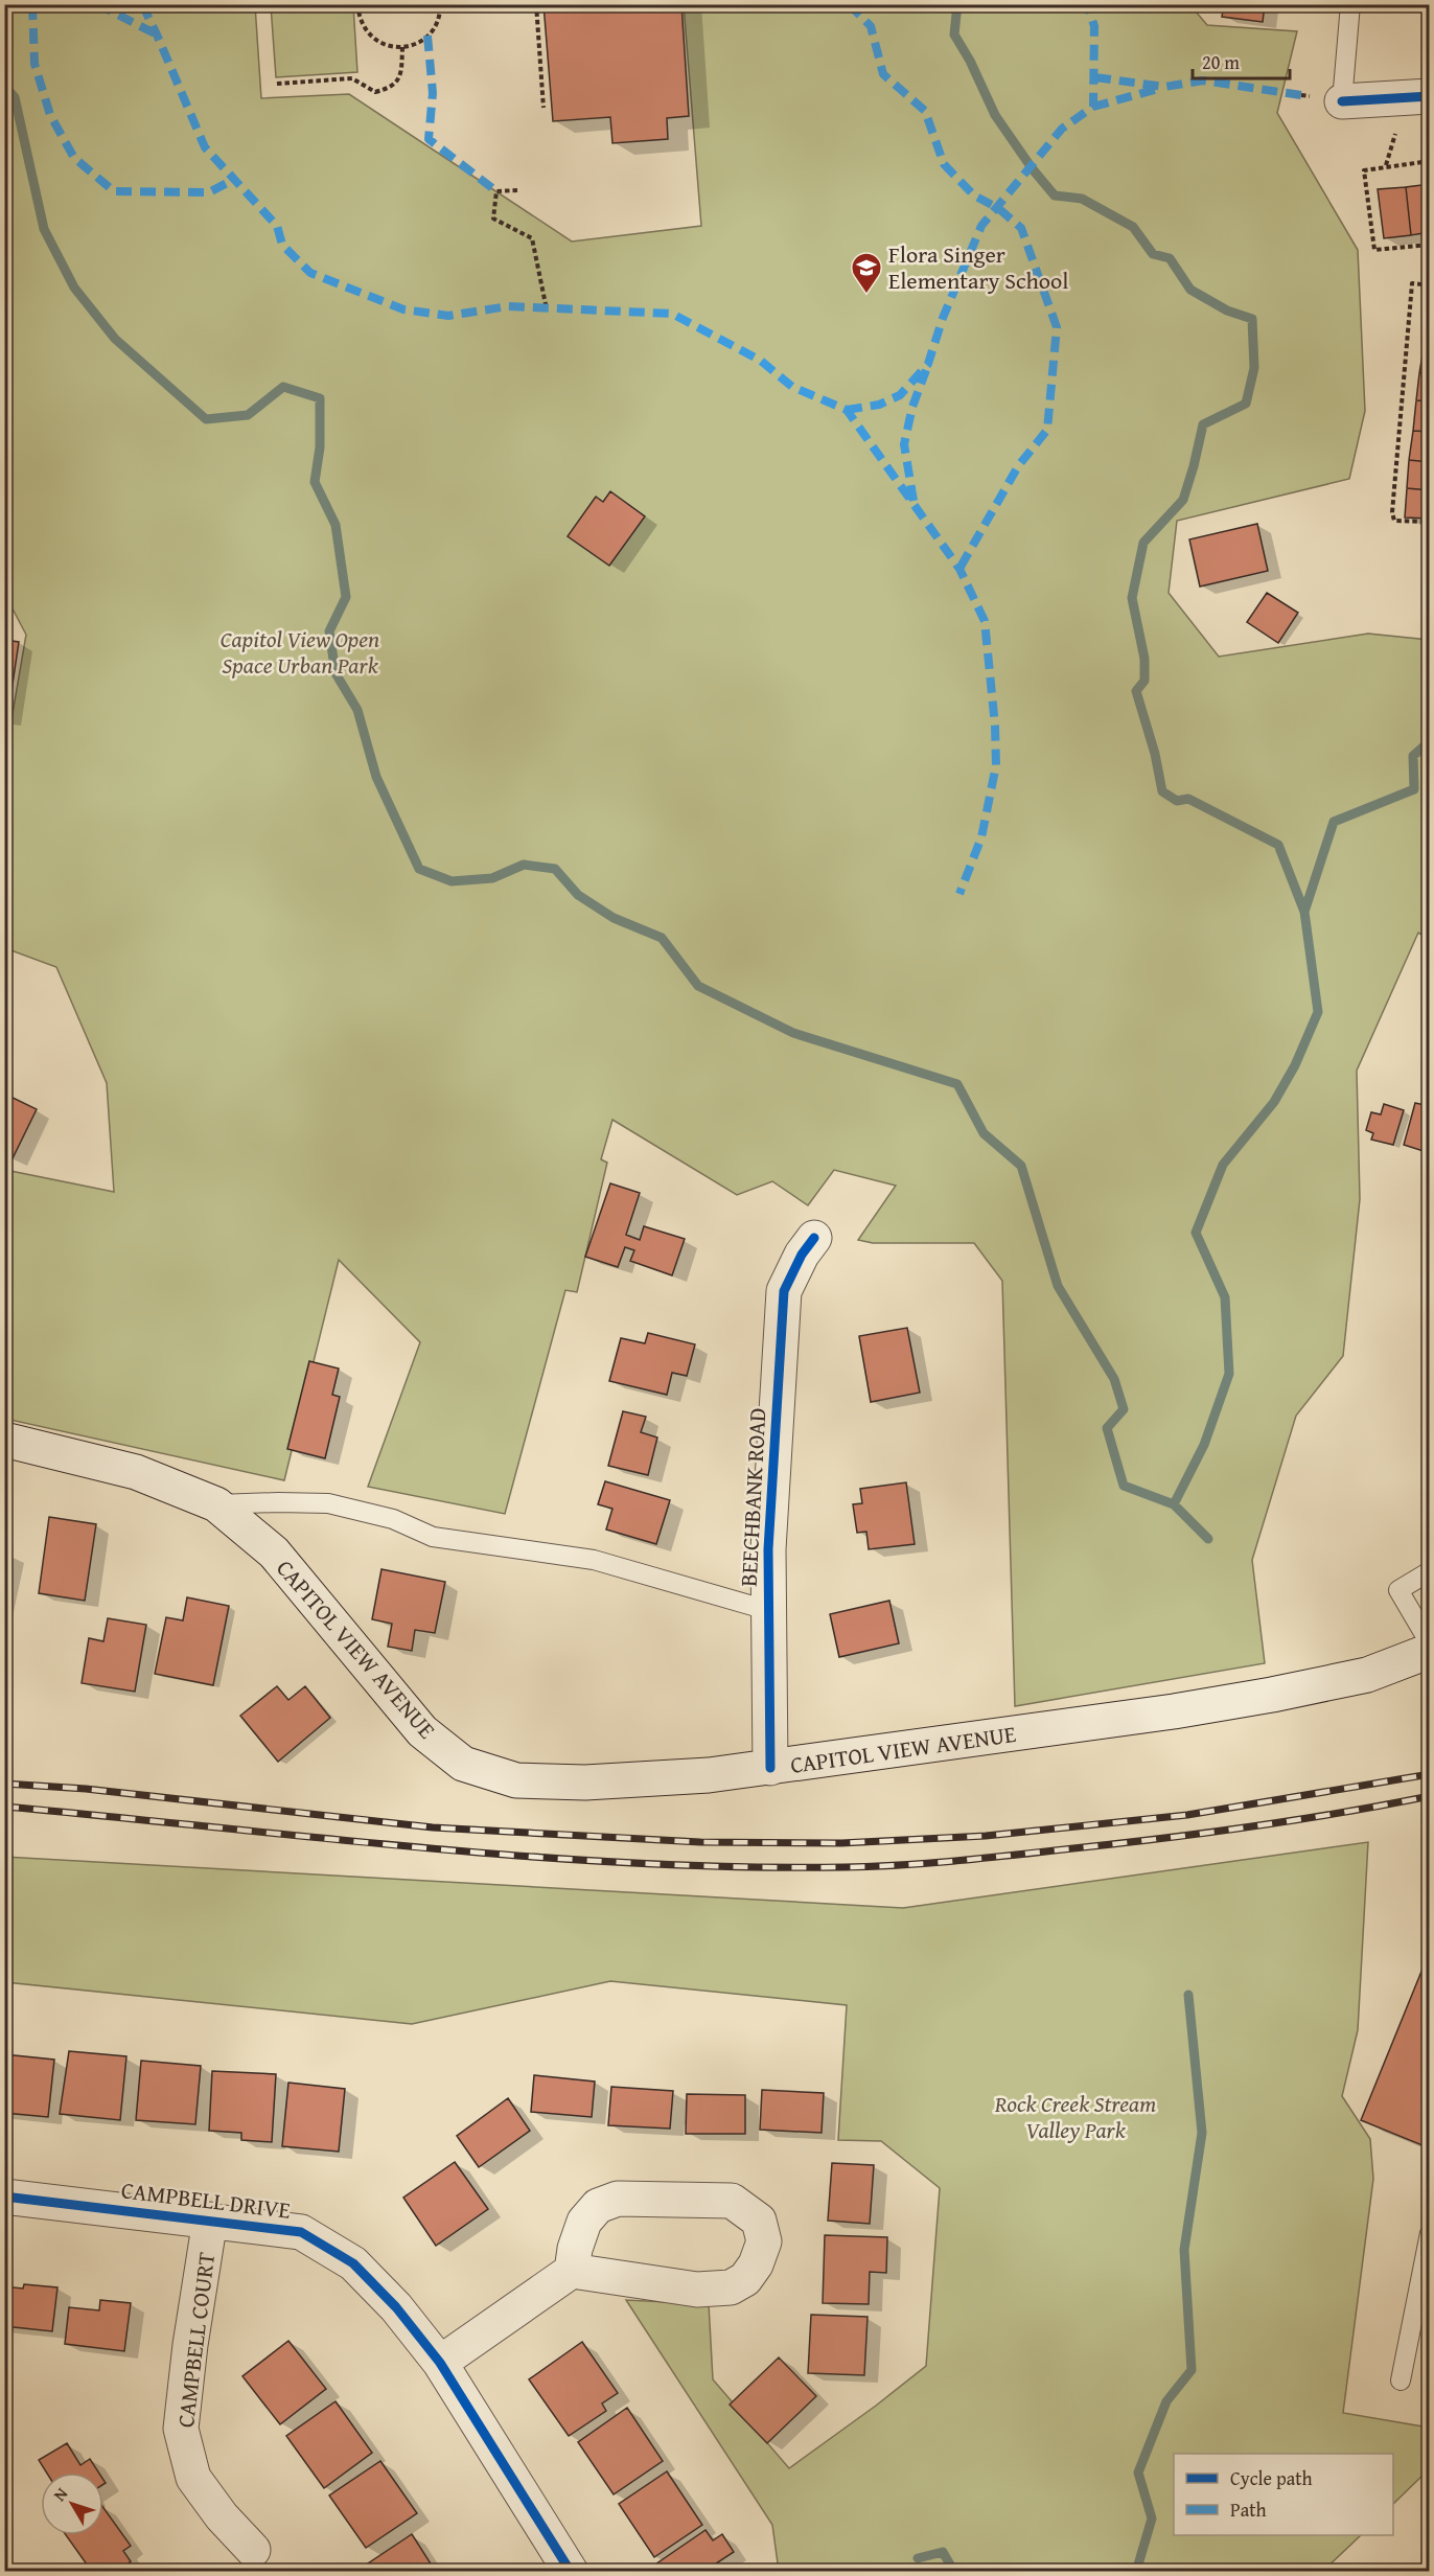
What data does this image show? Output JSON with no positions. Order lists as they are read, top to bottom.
{
  "streets": {
    "street": [
      "BEECHBANK ROAD",
      "CAPITOL VIEW AVENUE",
      "CAMPBELL DRIVE",
      "CAMPBELL COURT"
    ]
  },
  "crossings": [
    ["BEECHBANK ROAD", "CAPITOL VIEW AVENUE"],
    ["CAMPBELL DRIVE", "CAMPBELL COURT"]
  ],
  "parks": ["Capitol View Open Space Urban Park", "Rock Creek Stream Valley Park"],
  "places": {
    "school or university": ["Flora Singer Elementary School"]
  },
  "legend": ["Cycle path", "Path"],
  "scale_bar": "20 m",
  "north": "top left"
}
